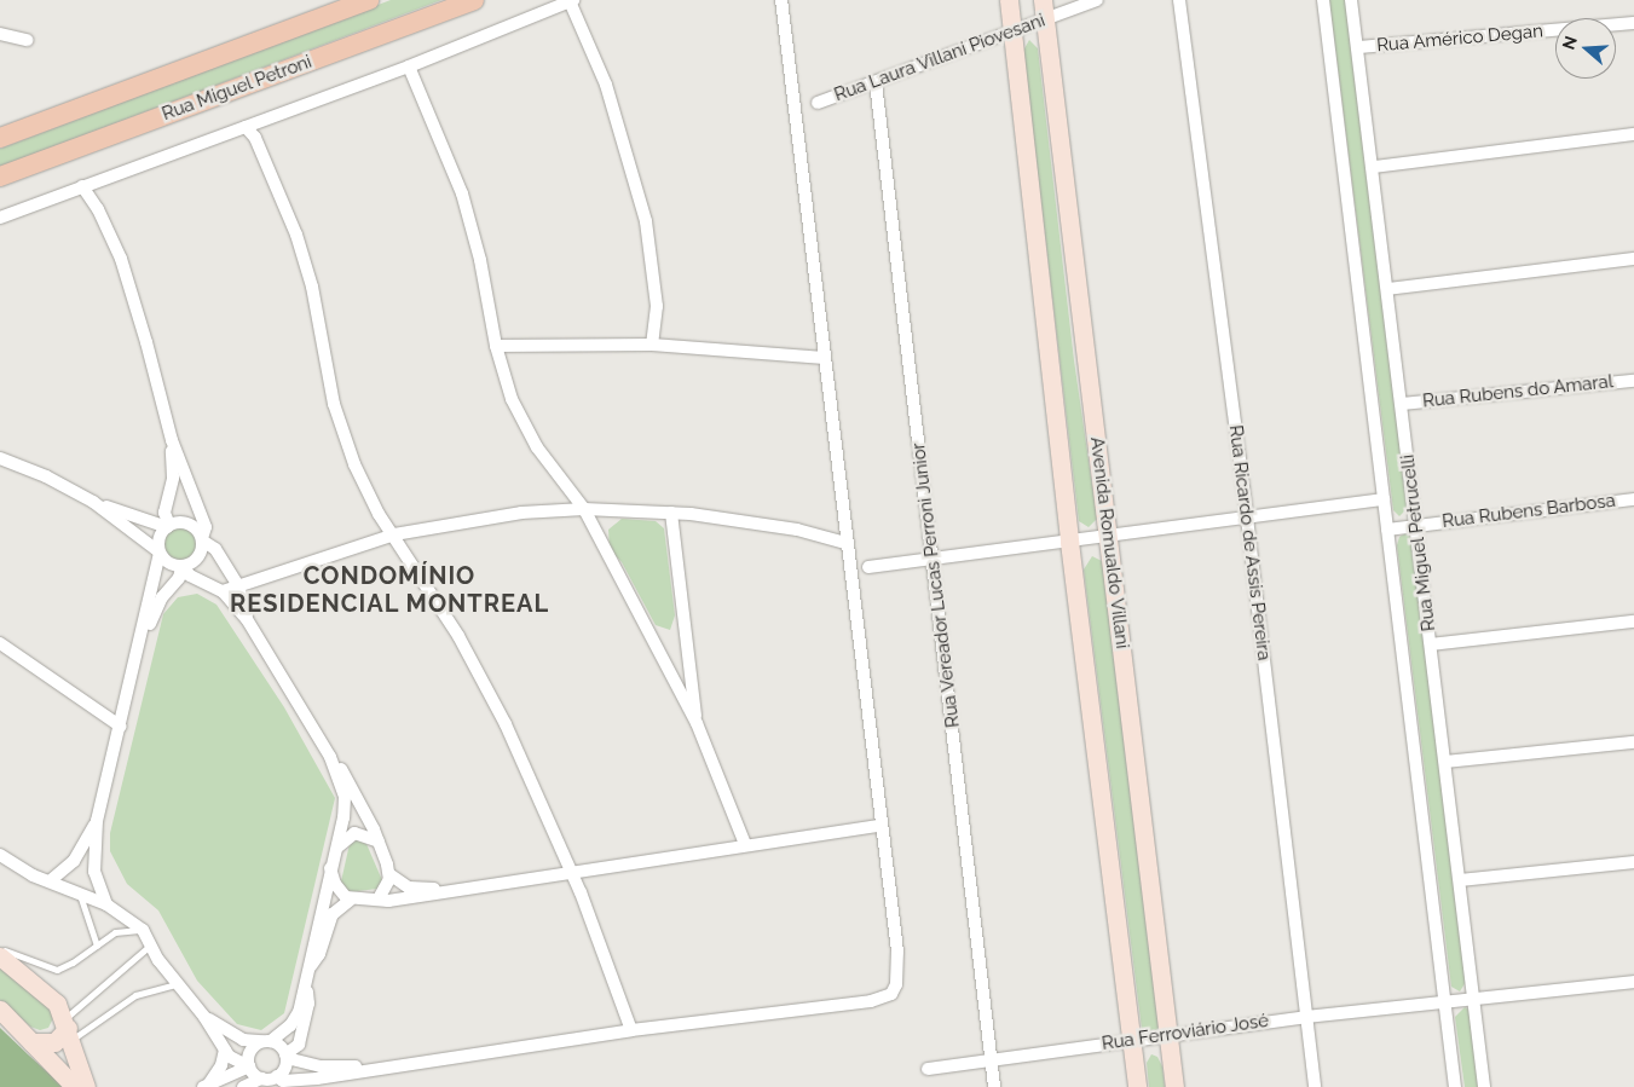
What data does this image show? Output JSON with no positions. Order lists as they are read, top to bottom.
{
  "streets": {
    "main road": ["Rua Miguel Petroni"],
    "street": [
      "Rua Américo Degan",
      "Rua Laura Villani Piovesani",
      "Rua Rubens do Amaral",
      "Rua Rubens Barbosa",
      "Avenida Romualdo Villani",
      "Rua Ricardo de Assis Pereira",
      "Rua Miguel Petrucelli",
      "Rua Vereador Lucas Perroni Junior",
      "Rua Ferroviário José"
    ]
  },
  "crossings": [
    ["Rua Américo Degan", "Rua Miguel Petrucelli"],
    ["Rua Laura Villani Piovesani", "Avenida Romualdo Villani"],
    ["Rua Laura Villani Piovesani", "Rua Vereador Lucas Perroni Junior"],
    ["Rua Rubens do Amaral", "Rua Miguel Petrucelli"],
    ["Rua Rubens Barbosa", "Rua Miguel Petrucelli"],
    ["Avenida Romualdo Villani", "Rua Ferroviário José"],
    ["Rua Ricardo de Assis Pereira", "Rua Ferroviário José"],
    ["Rua Miguel Petrucelli", "Rua Ferroviário José"],
    ["Rua Vereador Lucas Perroni Junior", "Rua Ferroviário José"]
  ],
  "districts": ["CONDOMÍNIO RESIDENCIAL MONTREAL"],
  "north": "left"
}
